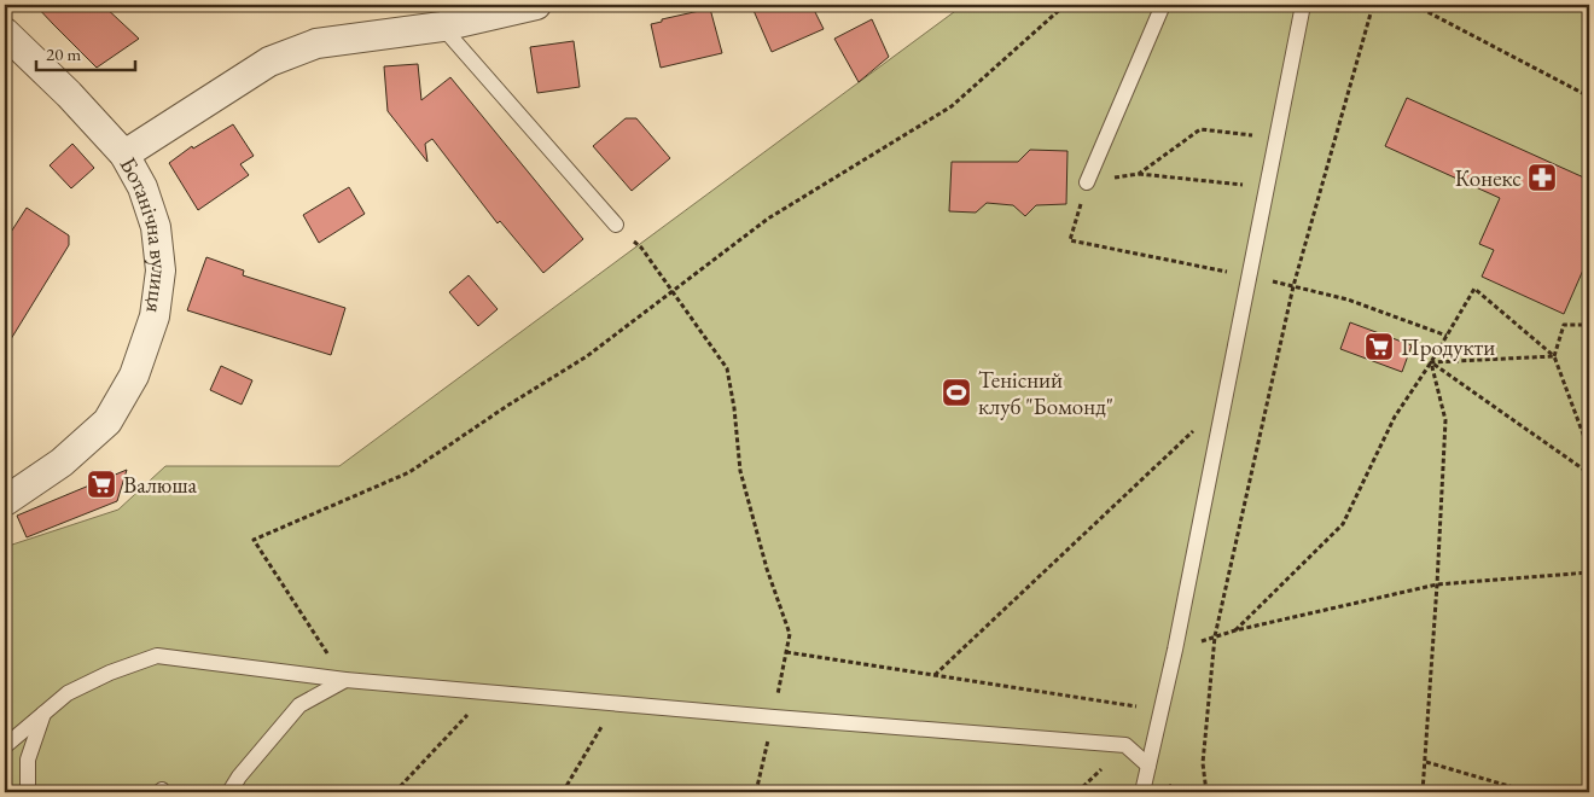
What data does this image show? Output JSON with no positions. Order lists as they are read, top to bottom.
{
  "streets": {
    "street": ["Ботанічна вулиця"]
  },
  "places": {
    "pharmacy": ["Конекс"],
    "supermarket": ["Продукти", "Валюша"],
    "sports": ["Тенісний клуб \"Бомонд\""]
  },
  "scale_bar": "20 m"
}
